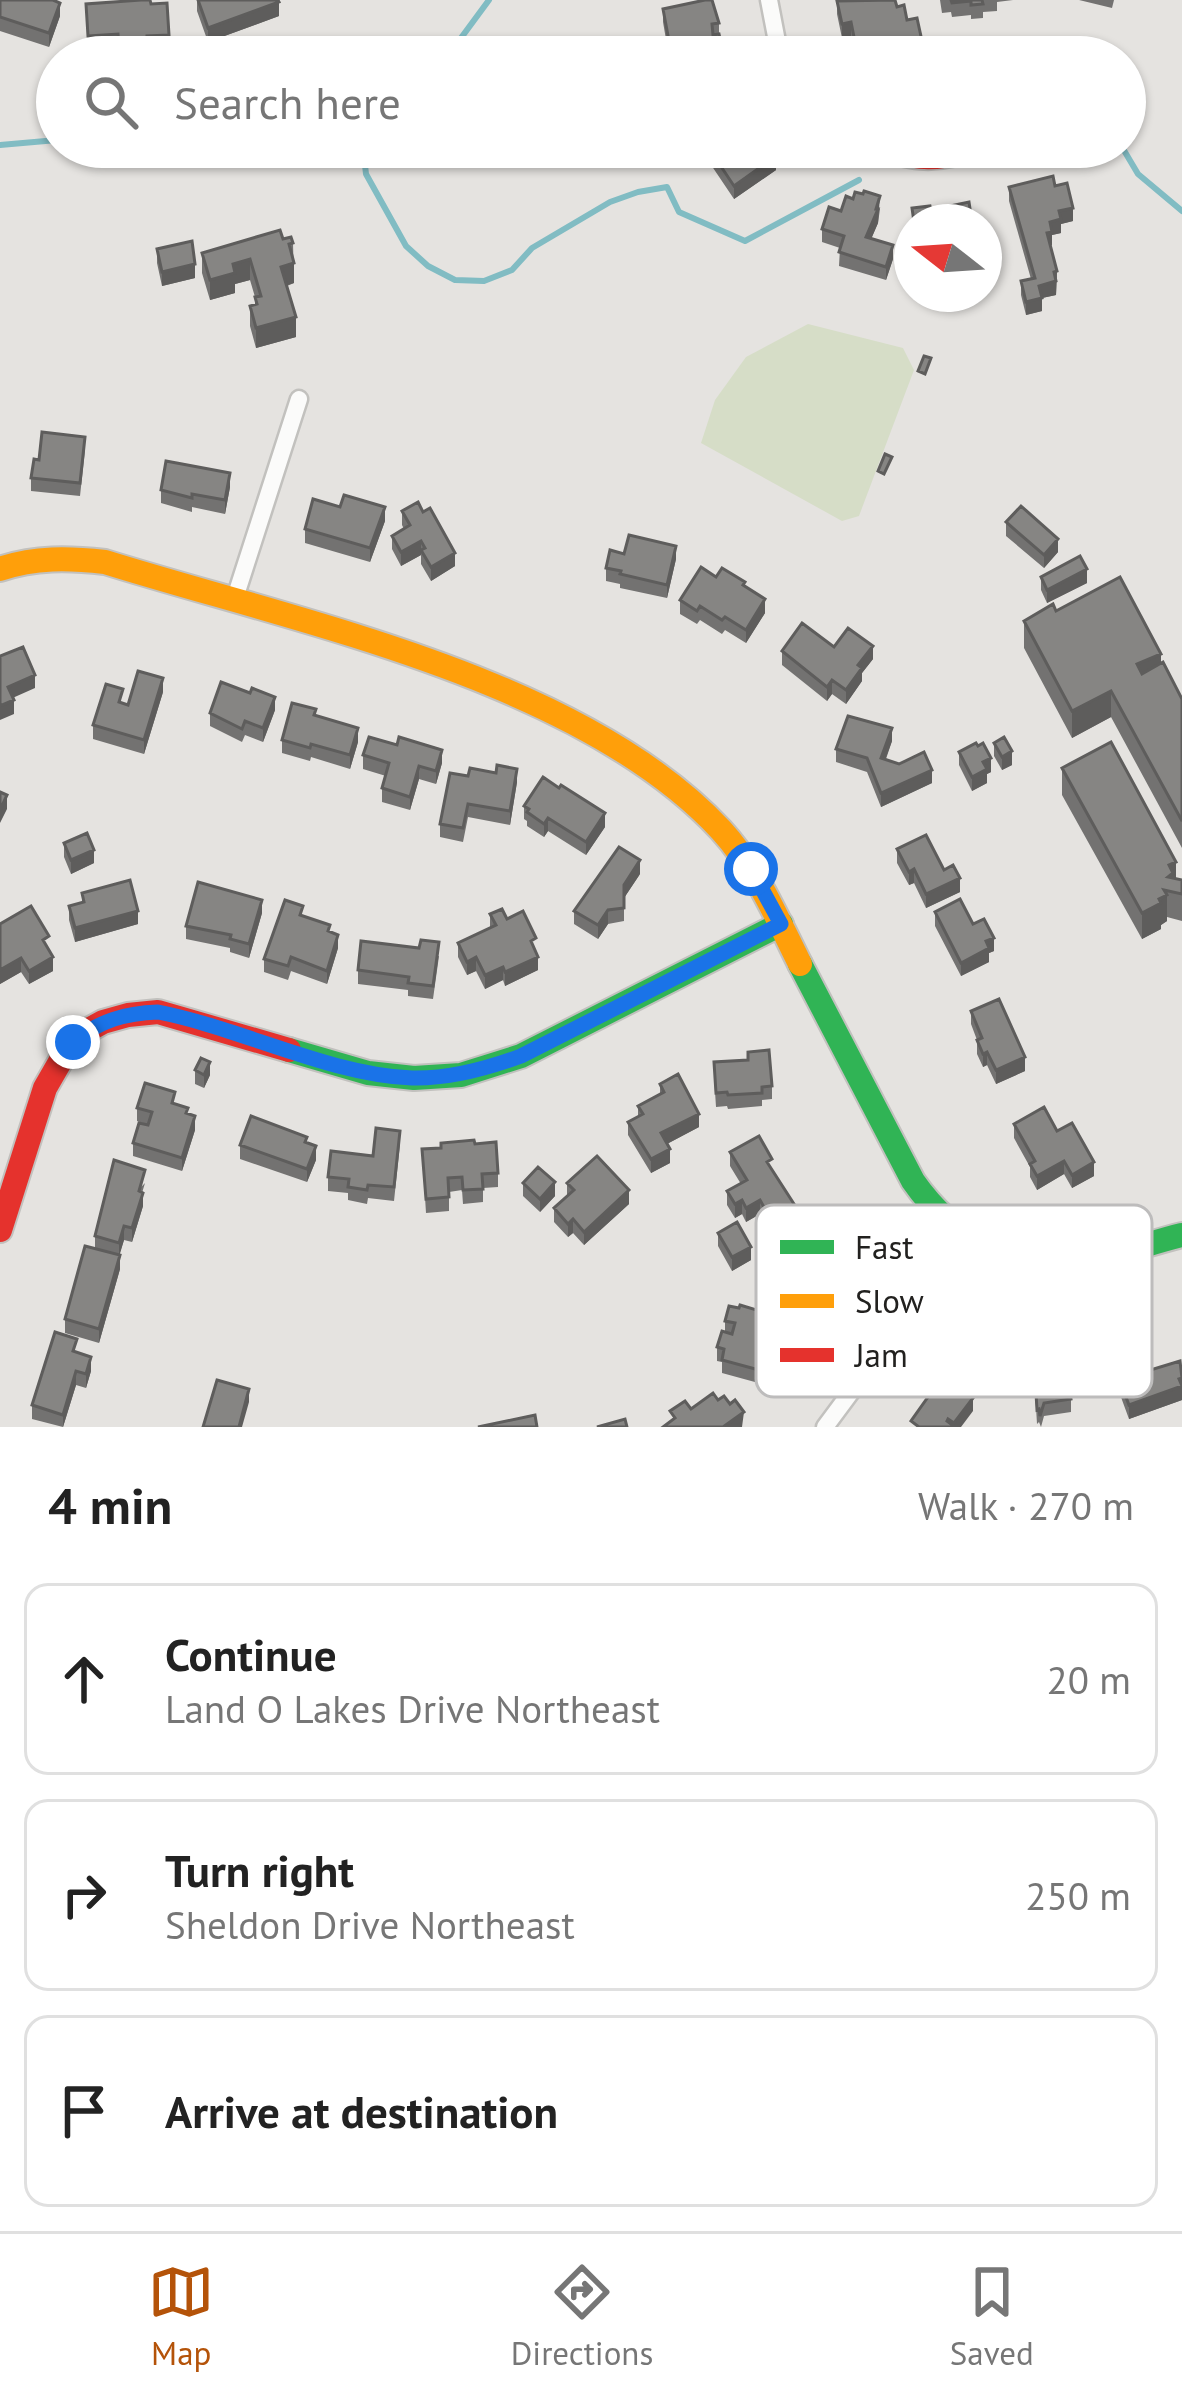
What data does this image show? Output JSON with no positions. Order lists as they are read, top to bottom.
{
  "legend": ["Fast", "Slow", "Jam"],
  "north": "left",
  "page": {
    "search": "Search here",
    "heading": ["4 min", "Walk · 270 m"],
    "list": [
      ["Continue", "Land O Lakes Drive Northeast", "20 m"],
      ["Turn right", "Sheldon Drive Northeast", "250 m"],
      "Arrive at destination"
    ],
    "nav": ["Map", "Directions", "Saved"]
  }
}
